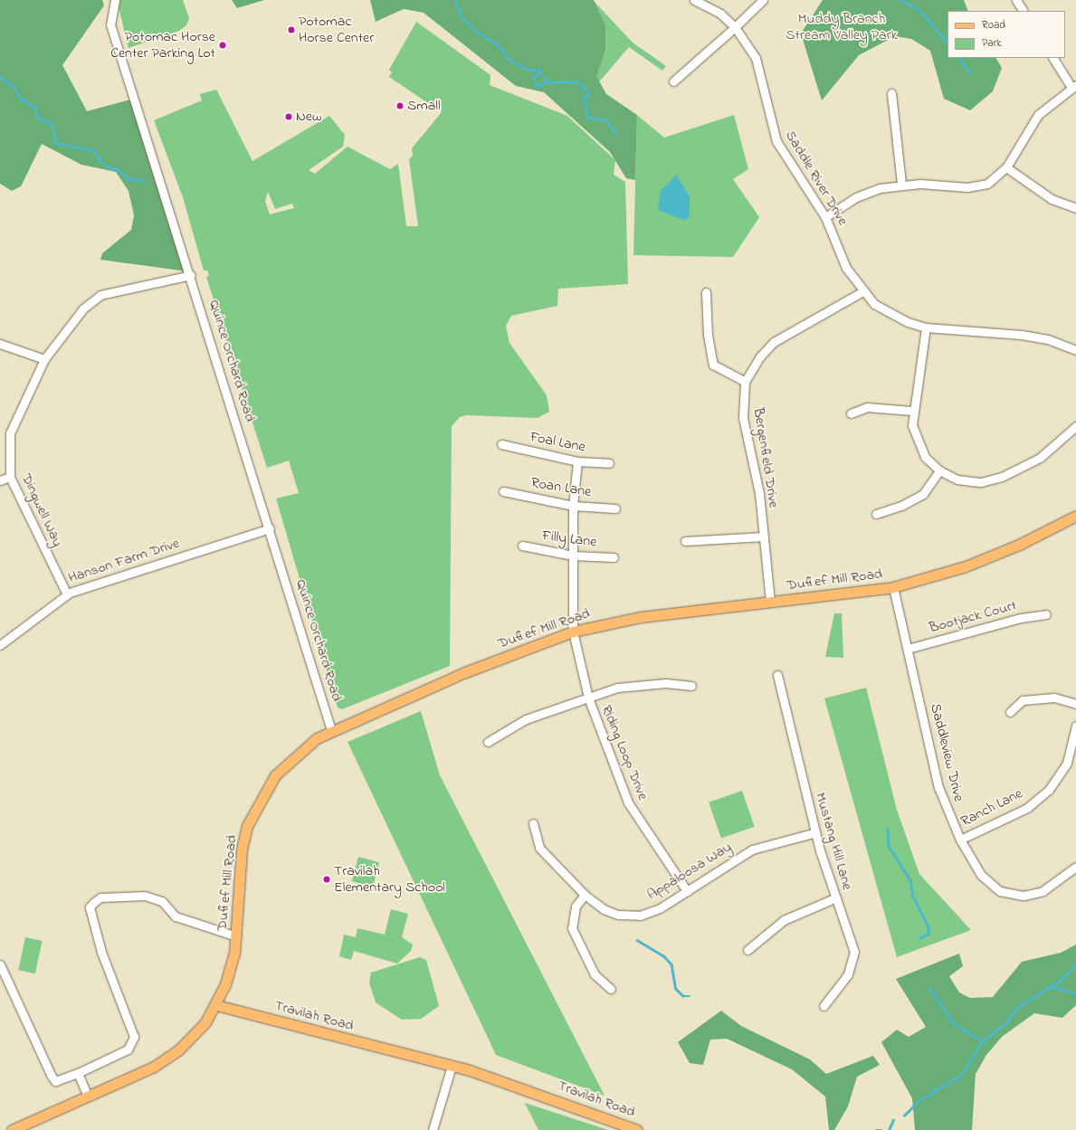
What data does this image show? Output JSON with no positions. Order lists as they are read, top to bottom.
{
  "streets": {
    "main road": ["Dufief Mill Road", "Travilah Road"],
    "street": [
      "Saddle River Drive",
      "Quince Orchard Road",
      "Foal Lane",
      "Bergenfield Drive",
      "Roan Lane",
      "Dingwell Way",
      "Filly Lane",
      "Hanson Farm Drive",
      "Bootjack Court",
      "Riding Loop Drive",
      "Saddleview Drive",
      "Ranch Lane",
      "Mustang Hill Lane",
      "Appaloosa Way"
    ]
  },
  "crossings": [
    ["Saddle River Drive", "Bergenfield Drive"],
    ["Quince Orchard Road", "Dingwell Way"],
    ["Quince Orchard Road", "Hanson Farm Drive"],
    ["Quince Orchard Road", "Dufief Mill Road"],
    ["Foal Lane", "Riding Loop Drive"],
    ["Bergenfield Drive", "Dufief Mill Road"],
    ["Roan Lane", "Riding Loop Drive"],
    ["Dingwell Way", "Hanson Farm Drive"],
    ["Filly Lane", "Riding Loop Drive"],
    ["Dufief Mill Road", "Riding Loop Drive"],
    ["Dufief Mill Road", "Saddleview Drive"],
    ["Dufief Mill Road", "Travilah Road"],
    ["Bootjack Court", "Saddleview Drive"],
    ["Riding Loop Drive", "Appaloosa Way"],
    ["Saddleview Drive", "Ranch Lane"],
    ["Mustang Hill Lane", "Appaloosa Way"]
  ],
  "parks": ["Muddy Branch Stream Valley Park"],
  "places": [
    "Potomac Horse Center",
    "Potomac Horse Center Parking Lot",
    "Small",
    "New",
    "Travilah Elementary School"
  ],
  "legend": ["Road", "Park"]
}
